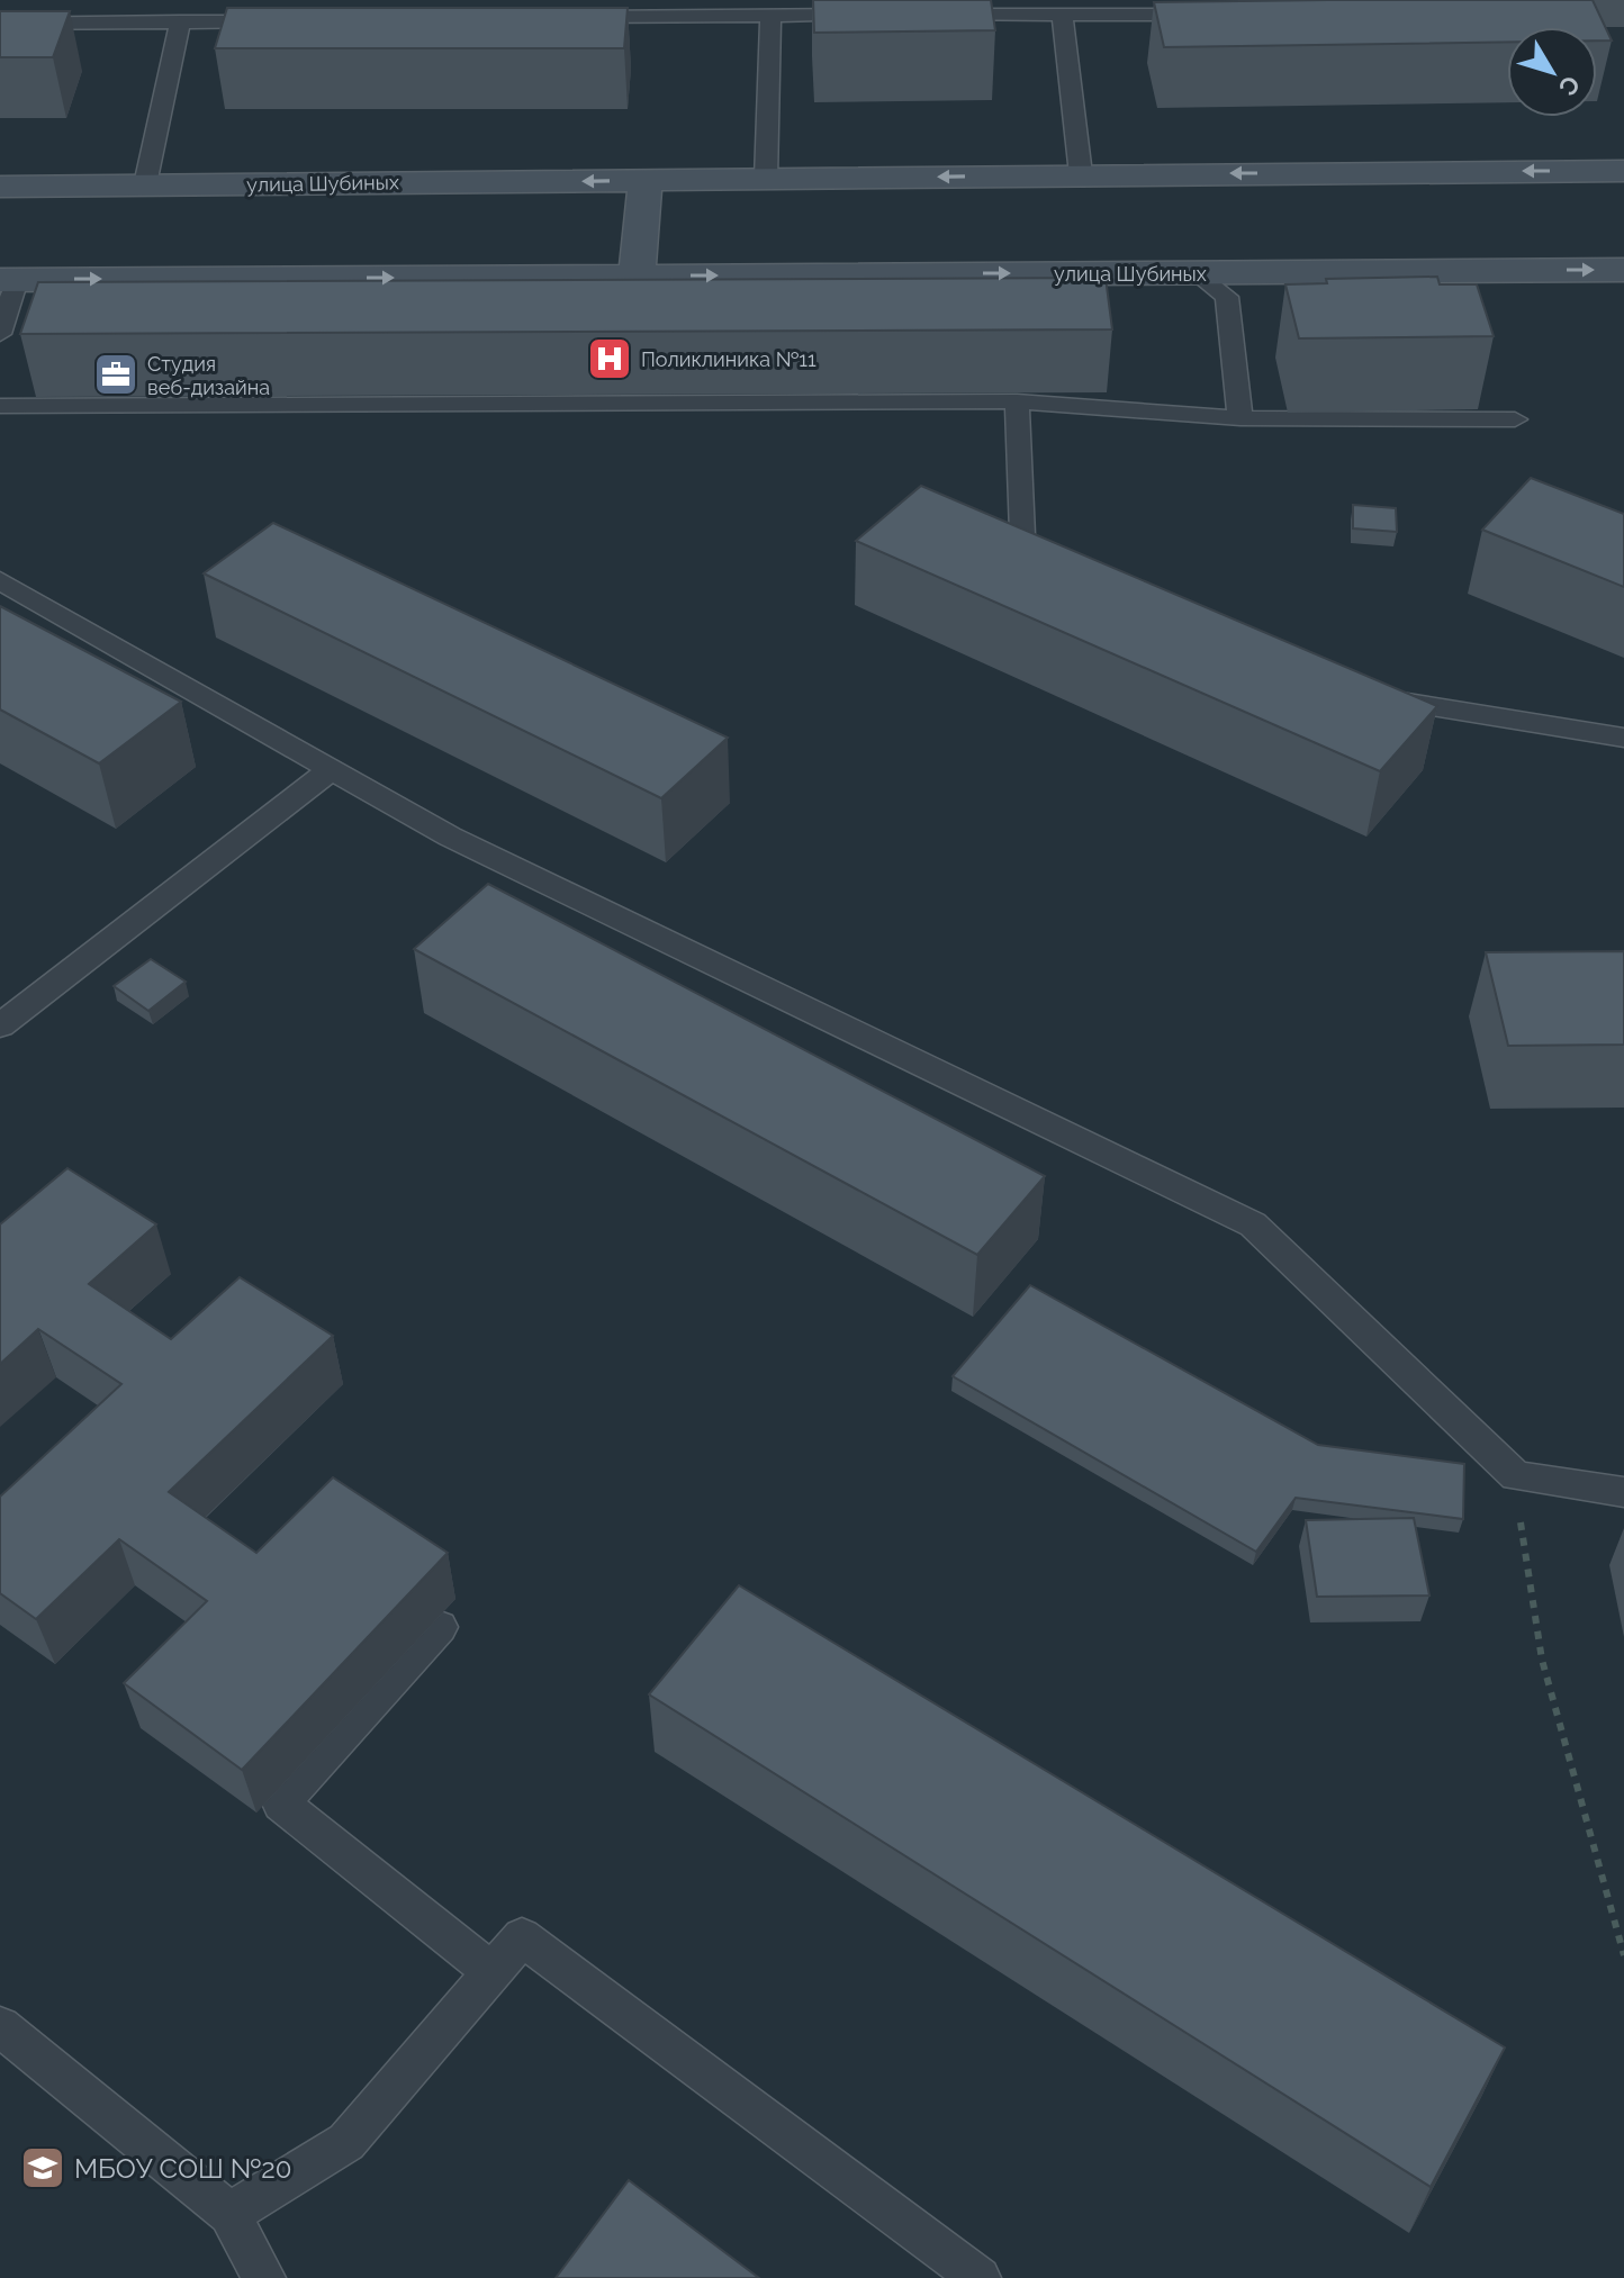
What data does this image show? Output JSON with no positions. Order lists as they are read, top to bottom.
{
  "streets": {
    "main road": ["улица Шубиных"]
  },
  "places": {
    "hospital": ["Поликлиника №11"],
    "office": ["Студия веб-дизайна"],
    "school or university": ["МБОУ СОШ №20"]
  },
  "north": "bottom right"
}
